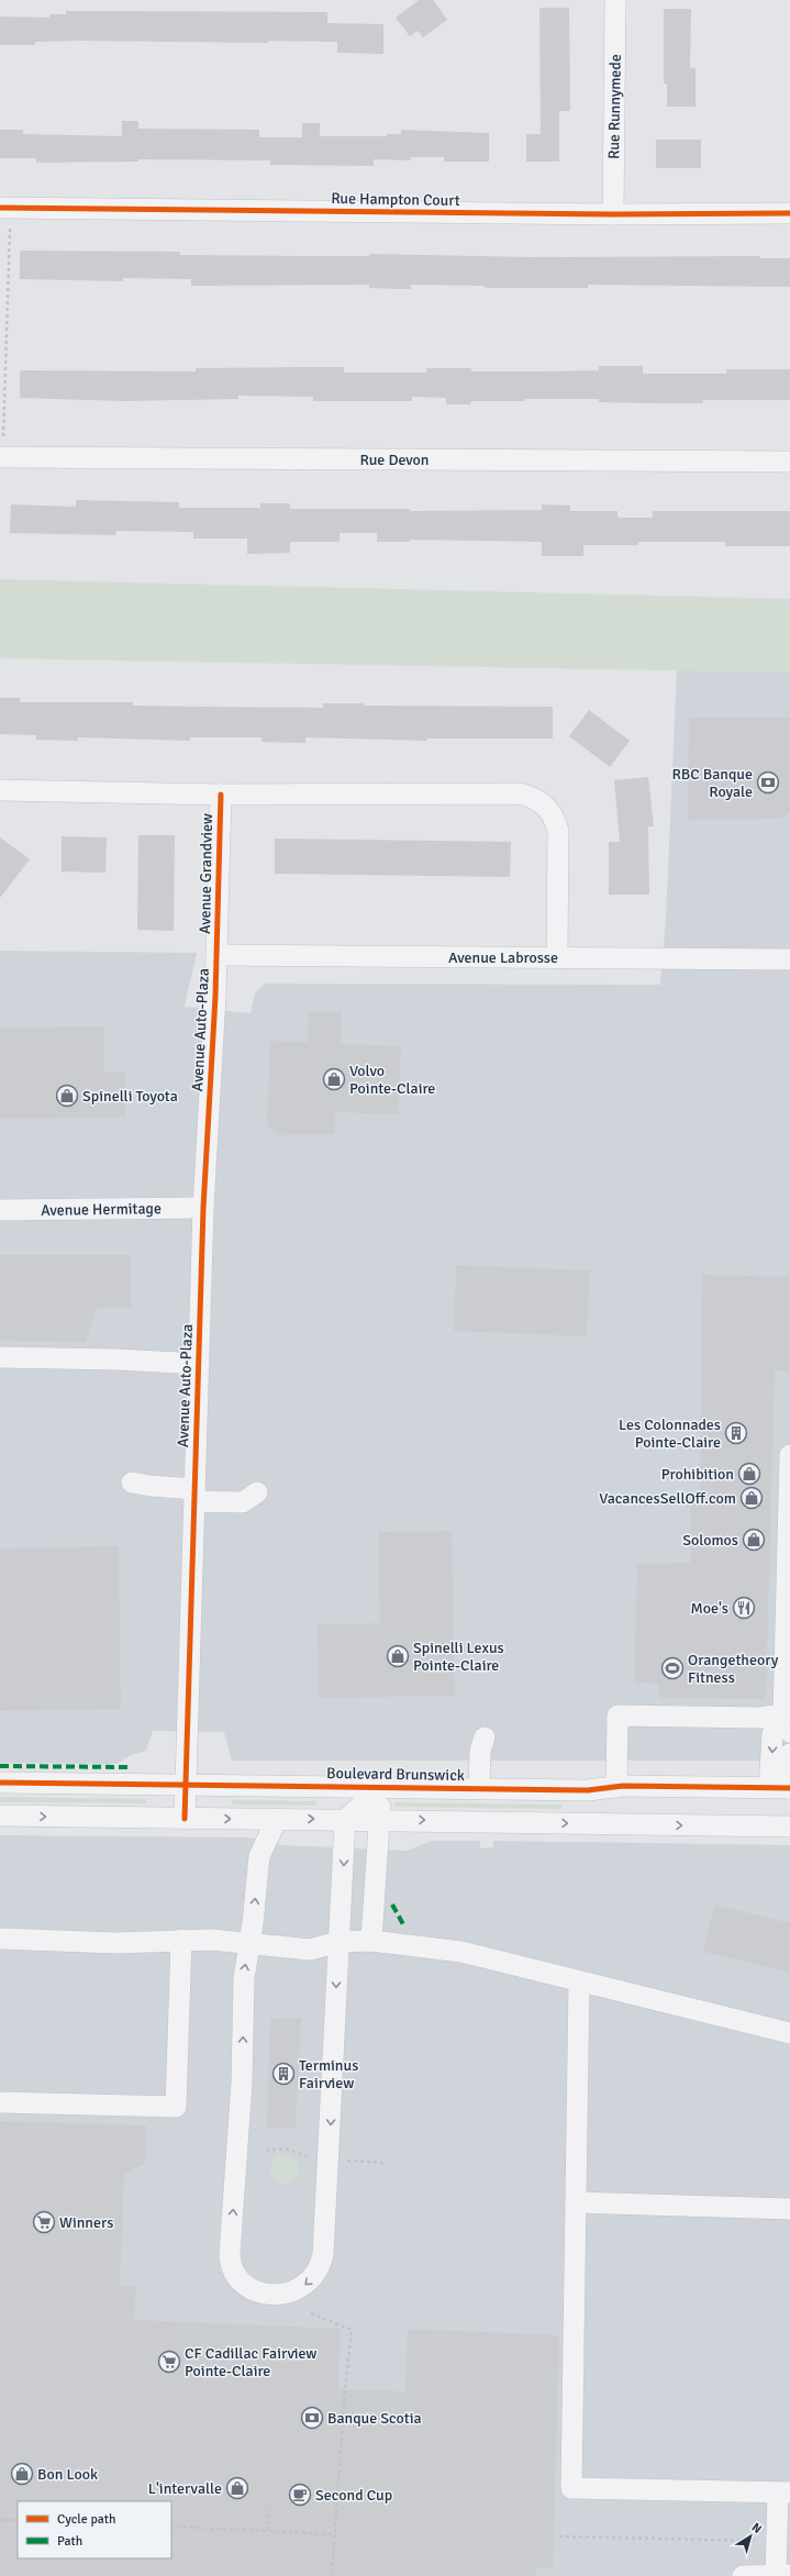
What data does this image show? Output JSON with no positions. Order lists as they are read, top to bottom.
{
  "streets": {
    "street": [
      "Rue Runnymede",
      "Rue Hampton Court",
      "Rue Devon",
      "Avenue Grandview",
      "Avenue Labrosse",
      "Avenue Auto-Plaza",
      "Avenue Hermitage",
      "Boulevard Brunswick"
    ]
  },
  "crossings": [
    ["Rue Runnymede", "Rue Hampton Court"],
    ["Avenue Grandview", "Avenue Labrosse"],
    ["Avenue Grandview", "Avenue Auto-Plaza"],
    ["Avenue Labrosse", "Avenue Auto-Plaza"],
    ["Avenue Auto-Plaza", "Avenue Hermitage"],
    ["Avenue Auto-Plaza", "Boulevard Brunswick"]
  ],
  "places": {
    "bank": ["RBC Banque Royale", "Banque Scotia"],
    "shop": [
      "Volvo Pointe-Claire",
      "Spinelli Toyota",
      "Prohibition",
      "VacancesSellOff.com",
      "Solomos",
      "Spinelli Lexus Pointe-Claire",
      "Bon Look",
      "L'intervalle"
    ],
    "building": ["Les Colonnades Pointe-Claire", "Terminus Fairview"],
    "restaurant": ["Moe's"],
    "sports": ["Orangetheory Fitness"],
    "supermarket": ["Winners", "CF Cadillac Fairview Pointe-Claire"],
    "cafe": ["Second Cup"]
  },
  "legend": ["Cycle path", "Path"],
  "north": "top right"
}
